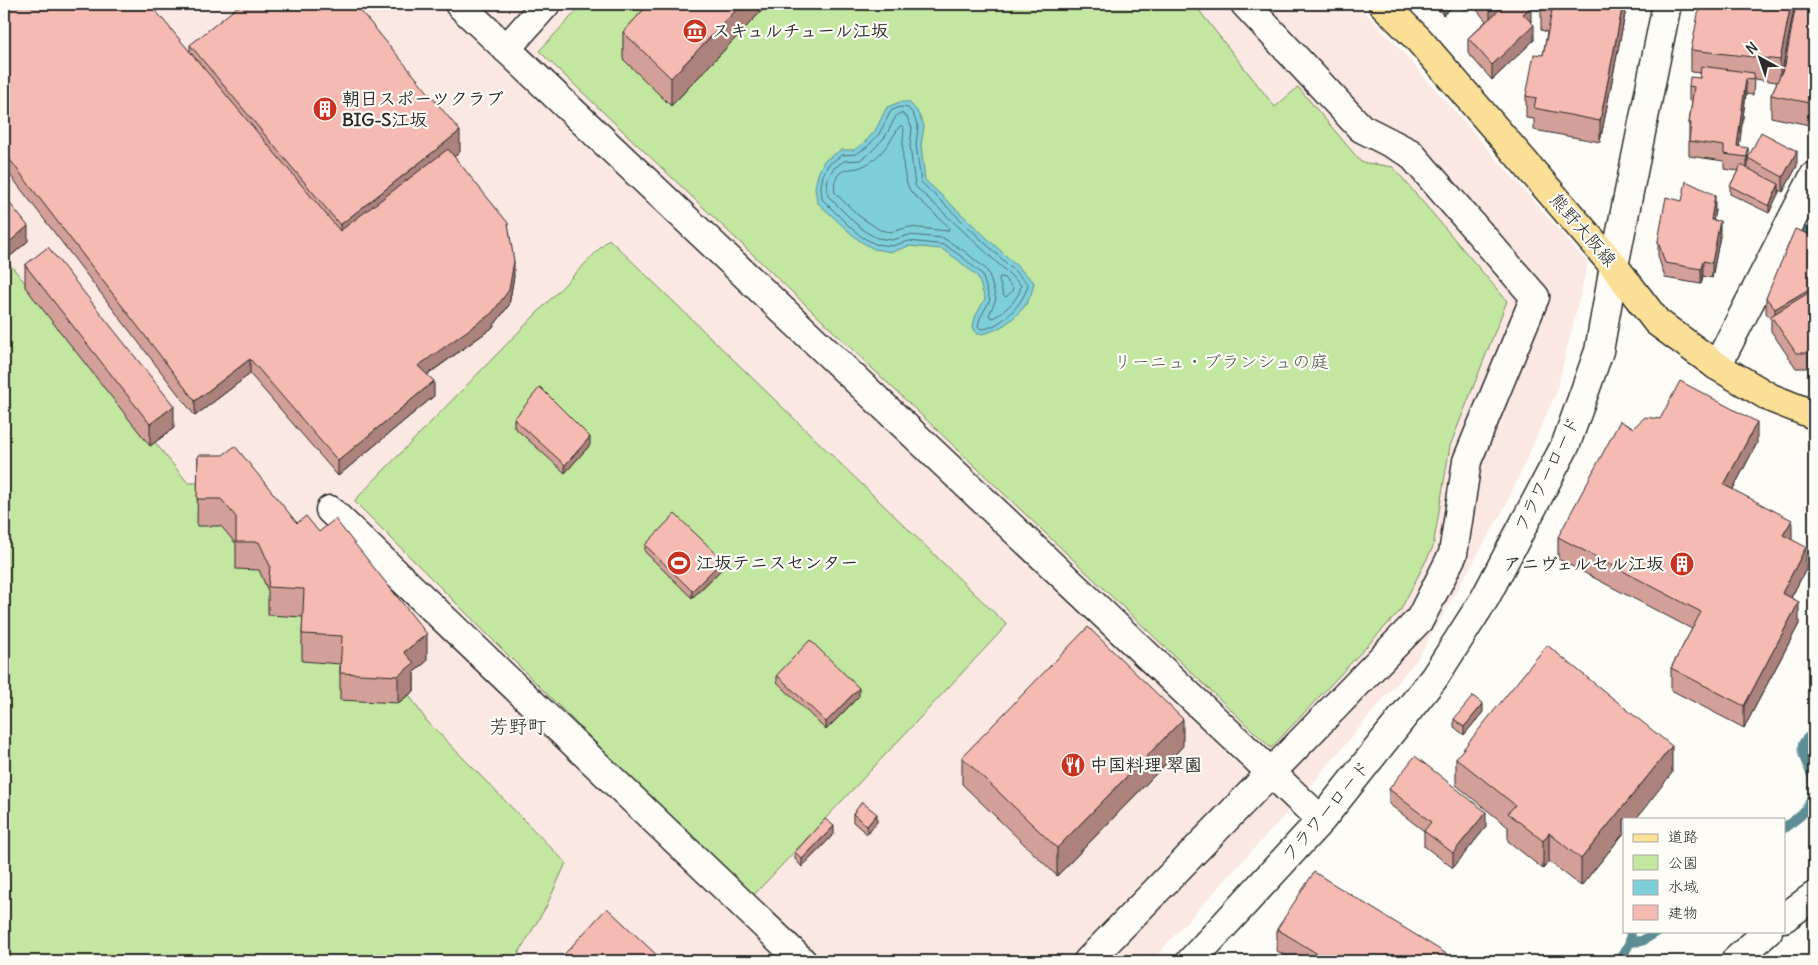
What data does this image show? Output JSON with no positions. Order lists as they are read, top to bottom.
{
  "streets": {
    "main road": ["熊野大阪線"],
    "street": ["フラワーロード"]
  },
  "crossings": [
    ["熊野大阪線", "フラワーロード"]
  ],
  "districts": ["芳野町"],
  "parks": ["リーニュ・ブランシュの庭"],
  "places": {
    "museum": ["スキュルチュール江坂"],
    "building": ["朝日スポーツクラブ BIG-S江坂", "アニヴェルセル江坂"],
    "sports": ["江坂テニスセンター"],
    "restaurant": ["中国料理 翠園"]
  },
  "legend": [
    "道路",
    "公園",
    "水域",
    "建物"
  ],
  "north": "top left"
}
